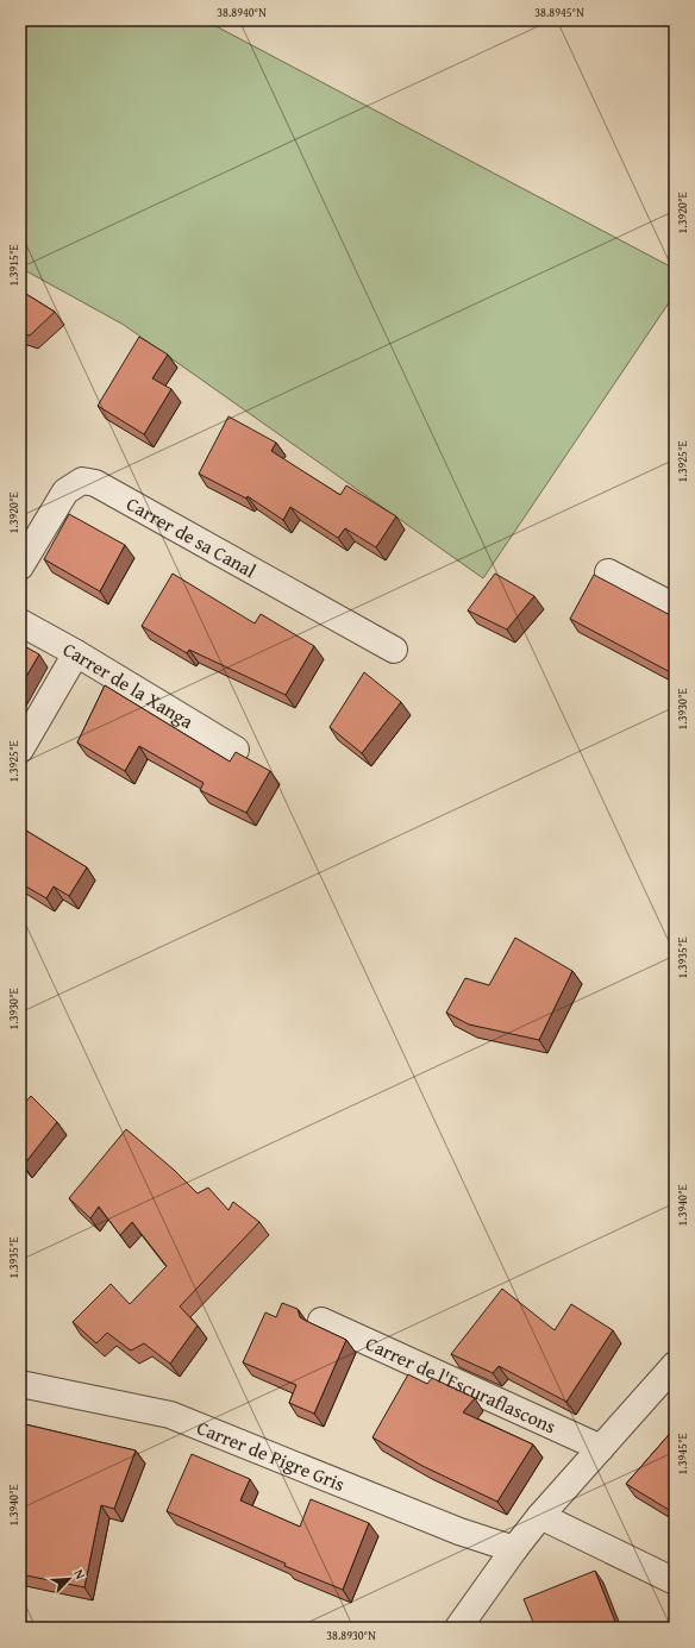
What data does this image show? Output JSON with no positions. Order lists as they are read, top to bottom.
{
  "streets": {
    "street": [
      "Carrer de sa Canal",
      "Carrer de la Xanga",
      "Carrer de l'Escuraflascons",
      "Carrer de Pigre Gris"
    ]
  },
  "north": "top right",
  "coordinates": [
    "38.8940°N",
    "38.8945°N",
    "1.3920°E",
    "1.3915°E",
    "1.3925°E",
    "1.3930°E",
    "1.3935°E",
    "1.3940°E",
    "1.3945°E",
    "38.8930°N"
  ]
}
